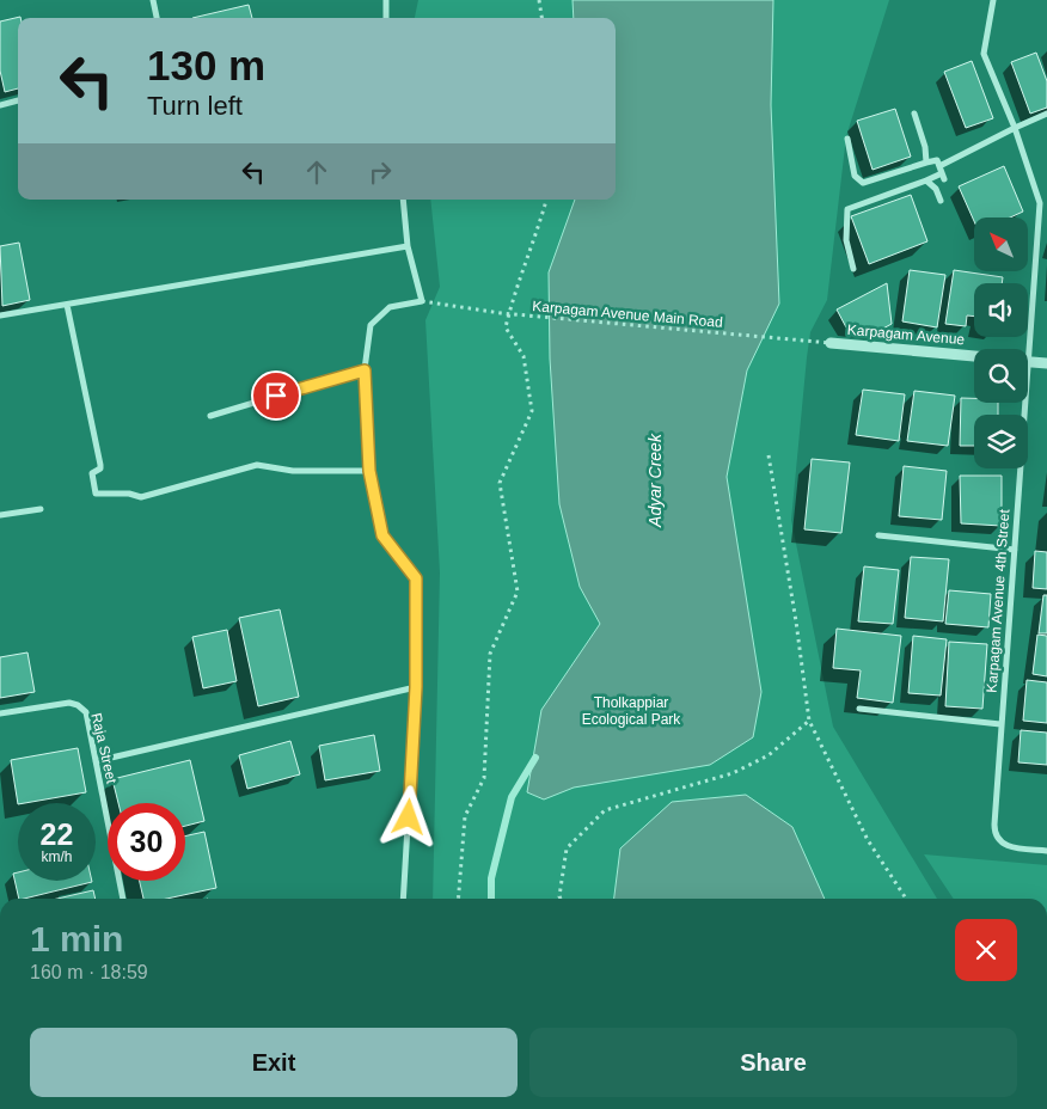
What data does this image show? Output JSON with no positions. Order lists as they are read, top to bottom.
{
  "streets": {
    "street": ["Karpagam Avenue", "Karpagam Avenue 4th Street", "Raja Street"],
    "path": ["Karpagam Avenue Main Road"]
  },
  "crossings": [
    ["Karpagam Avenue Main Road", "Karpagam Avenue"]
  ],
  "water": ["Adyar Creek"],
  "parks": ["Tholkappiar Ecological Park"],
  "north": "top left",
  "page": {
    "turn": ["130 m", "Turn left"],
    "speed": "22 km/h",
    "limit": "30",
    "heading": ["1 min", "160 m · 18:59"],
    "buttons": ["Exit", "Share"]
  }
}
